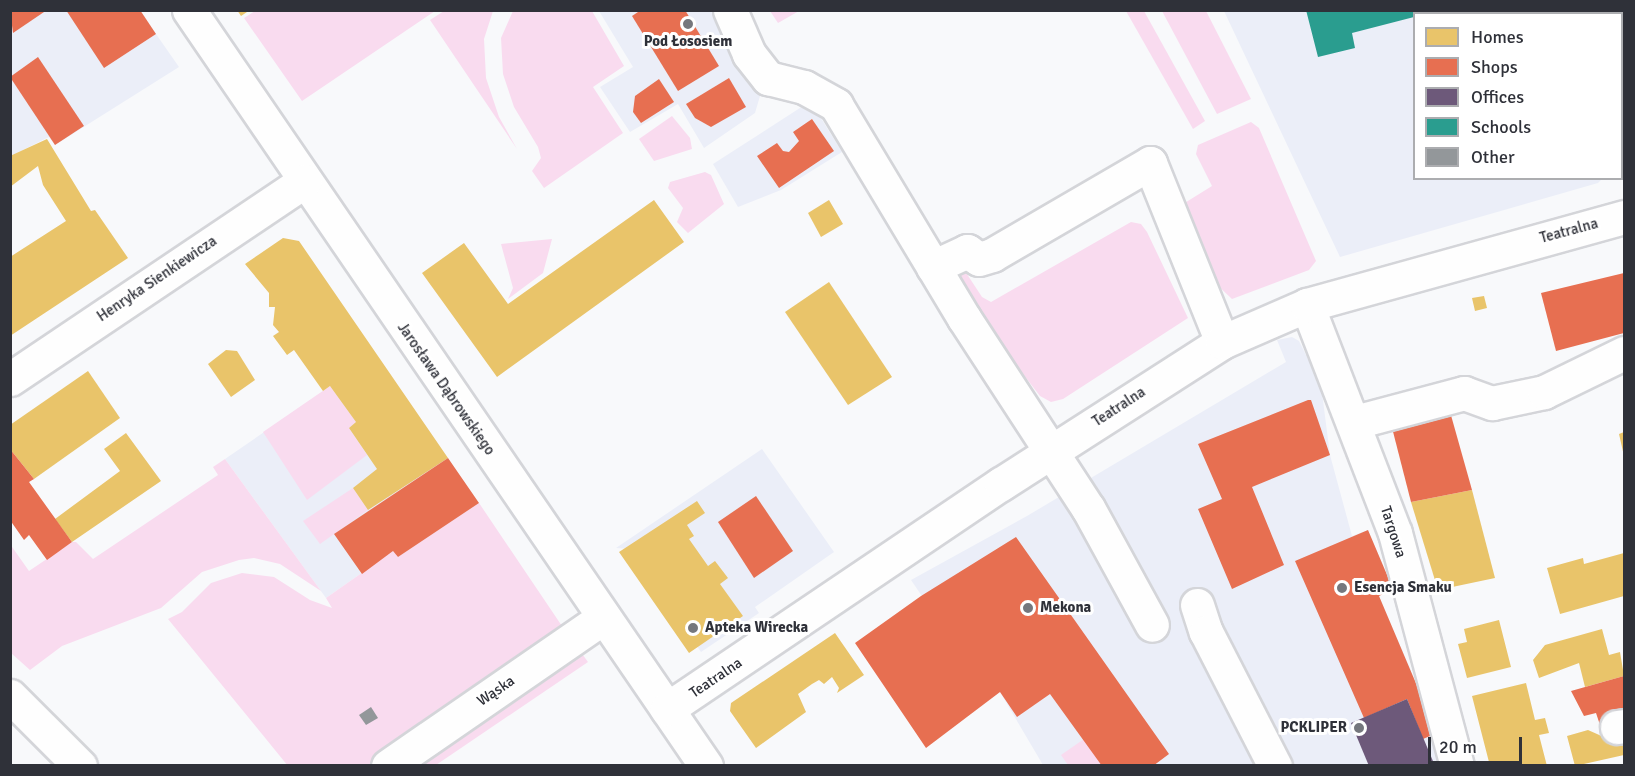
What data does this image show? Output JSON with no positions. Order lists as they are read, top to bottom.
{
  "streets": {
    "street": [
      "Teatralna",
      "Henryka Sienkiewicza",
      "Jarosława Dąbrowskiego",
      "Targowa",
      "Wąska"
    ]
  },
  "crossings": [
    ["Teatralna", "Jarosława Dąbrowskiego"],
    ["Teatralna", "Targowa"],
    ["Henryka Sienkiewicza", "Jarosława Dąbrowskiego"],
    ["Jarosława Dąbrowskiego", "Wąska"]
  ],
  "places": [
    "Pod Łososiem",
    "Esencja Smaku",
    "Mekona",
    "Apteka Wirecka",
    "PCKLIPER"
  ],
  "legend": [
    "Homes",
    "Shops",
    "Offices",
    "Schools",
    "Other"
  ],
  "scale_bar": "20 m"
}
